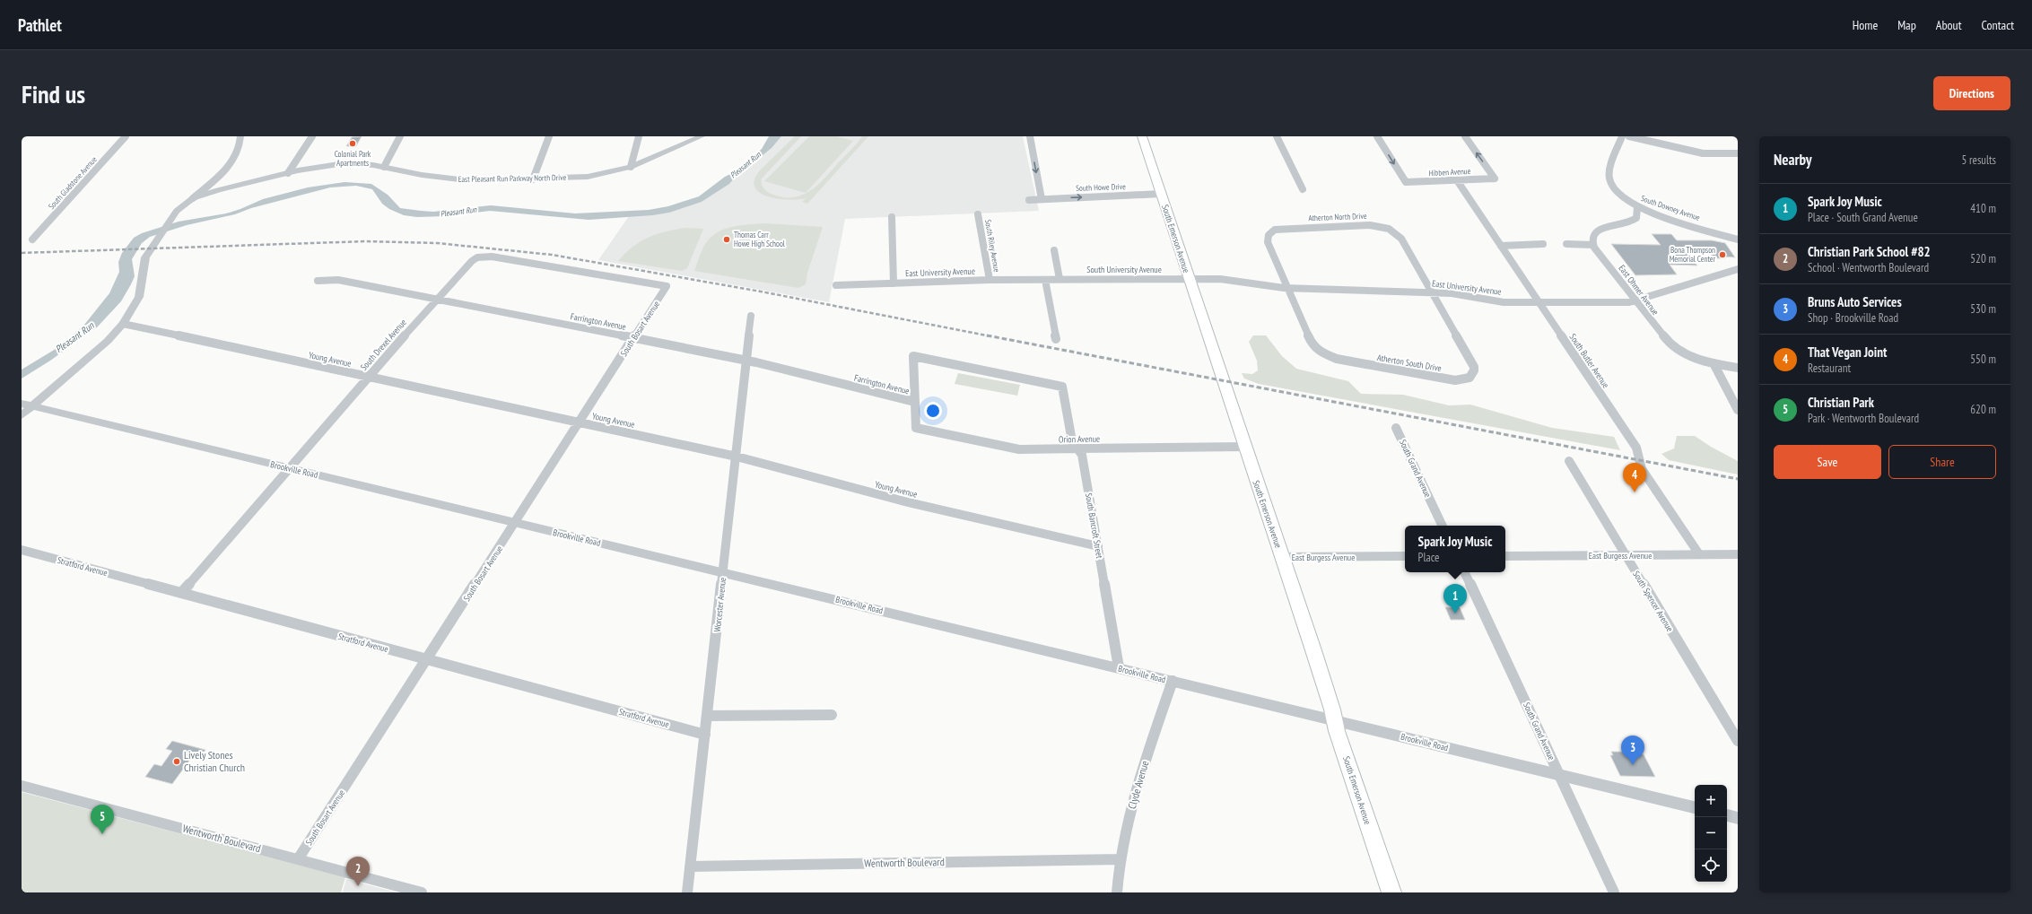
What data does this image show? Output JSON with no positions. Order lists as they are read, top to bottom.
{
  "streets": {
    "main road": ["South Emerson Avenue"],
    "street": [
      "Hibben Avenue",
      "East Pleasant Run Parkway North Drive",
      "South Gladstone Avenue",
      "South Howe Drive",
      "South Downey Avenue",
      "Atherton North Drive",
      "South Riley Avenue",
      "South University Avenue",
      "East University Avenue",
      "East Ohmer Avenue",
      "Farrington Avenue",
      "South Bosart Avenue",
      "South Drexel Avenue",
      "Young Avenue",
      "South Butler Avenue",
      "Atherton South Drive",
      "Orion Avenue",
      "South Grand Avenue",
      "Brookville Road",
      "South Bancroft Street",
      "East Burgess Avenue",
      "Stratford Avenue",
      "South Spencer Avenue",
      "Worcester Avenue",
      "Clyde Avenue",
      "Wentworth Boulevard"
    ]
  },
  "crossings": [
    ["Hibben Avenue", "South Butler Avenue"],
    ["East Pleasant Run Parkway North Drive", "Young Avenue"],
    ["East Pleasant Run Parkway North Drive", "Brookville Road"],
    ["South Howe Drive", "South Emerson Avenue"],
    ["Atherton North Drive", "East University Avenue"],
    ["Atherton North Drive", "Atherton South Drive"],
    ["South Emerson Avenue", "South University Avenue"],
    ["South Emerson Avenue", "East University Avenue"],
    ["South Emerson Avenue", "Orion Avenue"],
    ["South Emerson Avenue", "Brookville Road"],
    ["South Emerson Avenue", "East Burgess Avenue"],
    ["South Riley Avenue", "East University Avenue"],
    ["South University Avenue", "East University Avenue"],
    ["East University Avenue", "East Ohmer Avenue"],
    ["East University Avenue", "South Butler Avenue"],
    ["East University Avenue", "Atherton South Drive"],
    ["Farrington Avenue", "South Bosart Avenue"],
    ["Farrington Avenue", "South Drexel Avenue"],
    ["Farrington Avenue", "Orion Avenue"],
    ["Farrington Avenue", "South Bancroft Street"],
    ["Farrington Avenue", "Worcester Avenue"],
    ["South Bosart Avenue", "South Drexel Avenue"],
    ["South Bosart Avenue", "Young Avenue"],
    ["South Bosart Avenue", "Brookville Road"],
    ["South Bosart Avenue", "Stratford Avenue"],
    ["South Bosart Avenue", "Wentworth Boulevard"],
    ["South Drexel Avenue", "Young Avenue"],
    ["South Drexel Avenue", "Brookville Road"],
    ["South Drexel Avenue", "Stratford Avenue"],
    ["Young Avenue", "South Bancroft Street"],
    ["Young Avenue", "Worcester Avenue"],
    ["South Butler Avenue", "East Burgess Avenue"],
    ["Orion Avenue", "South Bancroft Street"],
    ["South Grand Avenue", "Brookville Road"],
    ["Brookville Road", "South Bancroft Street"],
    ["Brookville Road", "Worcester Avenue"],
    ["Brookville Road", "Clyde Avenue"],
    ["East Burgess Avenue", "South Spencer Avenue"],
    ["Stratford Avenue", "Worcester Avenue"],
    ["Worcester Avenue", "Wentworth Boulevard"],
    ["Clyde Avenue", "Wentworth Boulevard"]
  ],
  "one_way": ["South Howe Drive"],
  "water": ["Pleasant Run"],
  "places": [
    "Colonial Park Apartments",
    "Thomas Carr Howe High School",
    "Bona Thompson Memorial Center",
    "Lively Stones Christian Church"
  ],
  "page": {
    "header": "Pathlet",
    "nav": [
      "Home",
      "Map",
      "About",
      "Contact"
    ],
    "buttons": [
      "Directions",
      ["Save", "Share"]
    ],
    "title": "Find us",
    "heading": ["Nearby", "5 results"],
    "list": [
      {
        "mark": "1",
        "name": "Spark Joy Music",
        "note": "Place · South Grand Avenue",
        "value": "410 m"
      },
      {
        "mark": "2",
        "name": "Christian Park School #82",
        "note": "School · Wentworth Boulevard",
        "value": "520 m"
      },
      {
        "mark": "3",
        "name": "Bruns Auto Services",
        "note": "Shop · Brookville Road",
        "value": "530 m"
      },
      {
        "mark": "4",
        "name": "That Vegan Joint",
        "note": "Restaurant",
        "value": "550 m"
      },
      {
        "mark": "5",
        "name": "Christian Park",
        "note": "Park · Wentworth Boulevard",
        "value": "620 m"
      }
    ],
    "pins": [
      "4",
      "1",
      "3",
      "5",
      "2"
    ],
    "popup": ["Spark Joy Music", "Place"],
    "map_buttons": ["+", "−"]
  }
}
